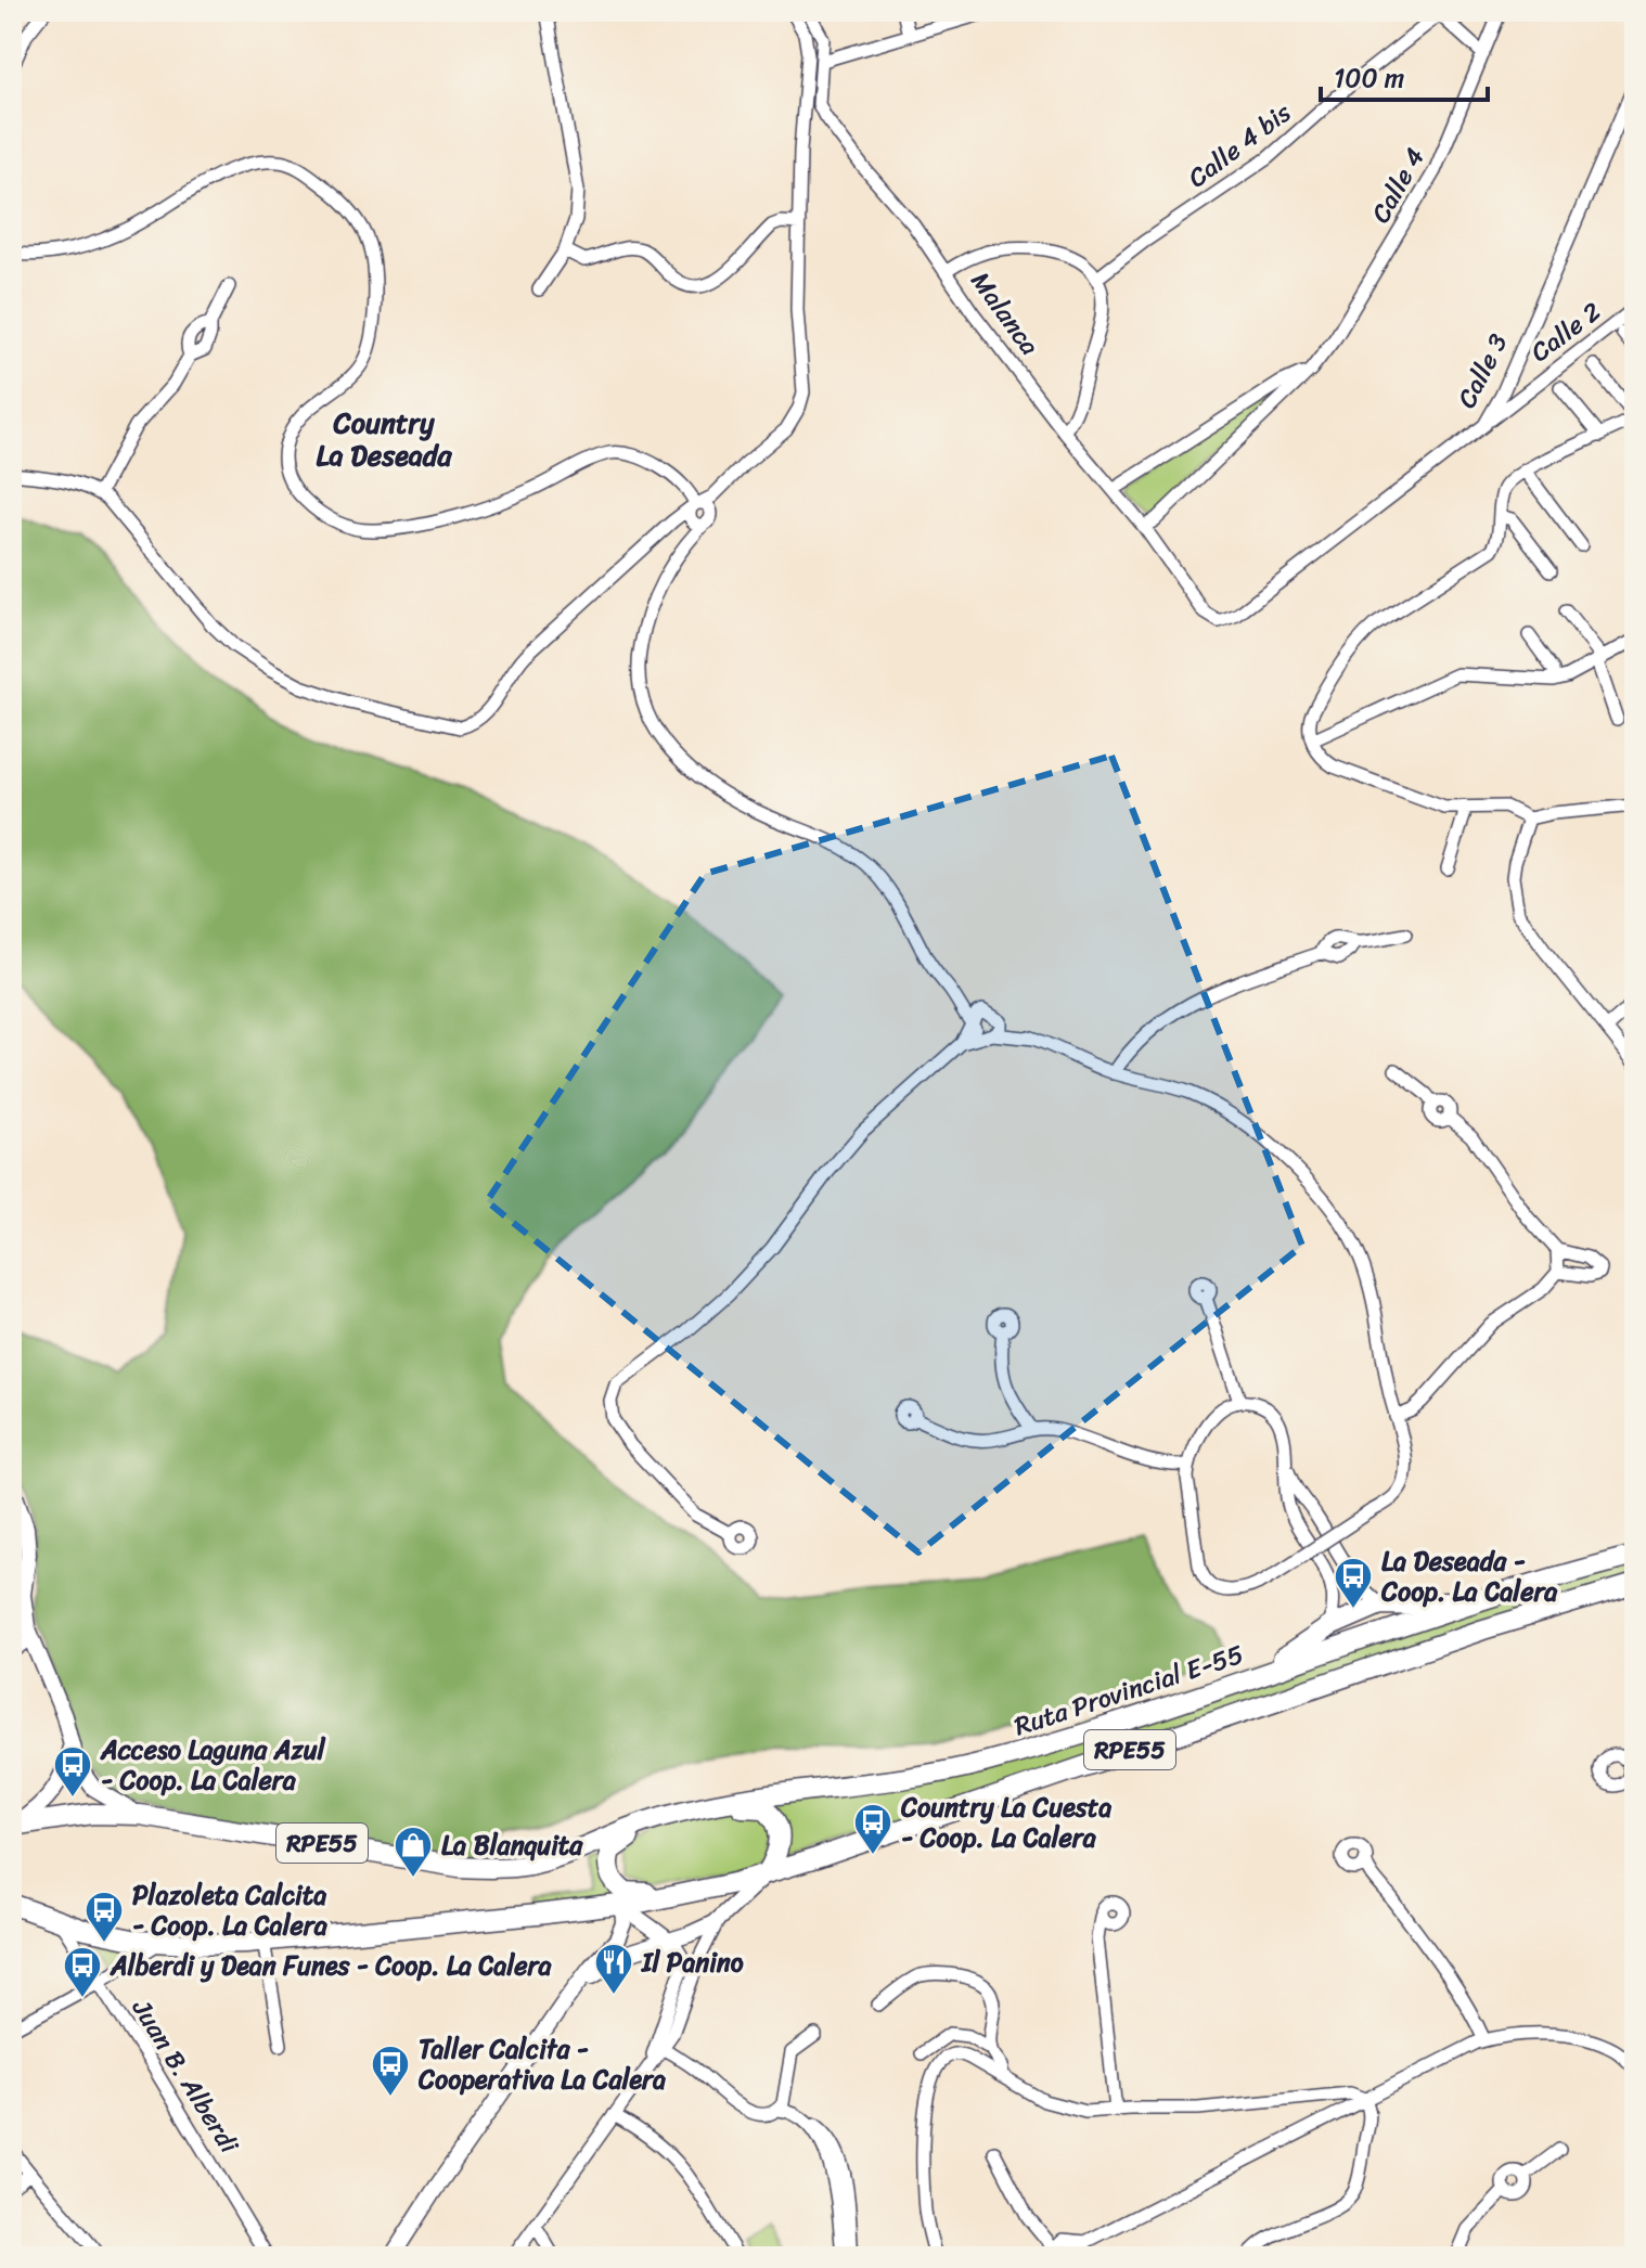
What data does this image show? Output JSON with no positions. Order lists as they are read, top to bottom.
{
  "streets": {
    "main road": ["Ruta Provincial E-55", "RPE55"],
    "street": [
      "Calle 4 bis",
      "Calle 4",
      "Malanca",
      "Calle 2",
      "Calle 3",
      "Juan B. Alberdi"
    ]
  },
  "crossings": [
    ["Calle 4", "Malanca"],
    ["Malanca", "Calle 3"],
    ["Calle 2", "Calle 3"],
    ["Ruta Provincial E-55", "RPE55"],
    ["RPE55", "Juan B. Alberdi"]
  ],
  "districts": ["Country La Deseada"],
  "places": {
    "bus stop": [
      "La Deseada - Coop. La Calera",
      "Acceso Laguna Azul - Coop. La Calera",
      "Country La Cuesta - Coop. La Calera",
      "Plazoleta Calcita - Coop. La Calera",
      "Alberdi y Dean Funes - Coop. La Calera",
      "Taller Calcita - Cooperativa La Calera"
    ],
    "shop": ["La Blanquita"],
    "restaurant": ["Il Panino"]
  },
  "scale_bar": "100 m"
}
